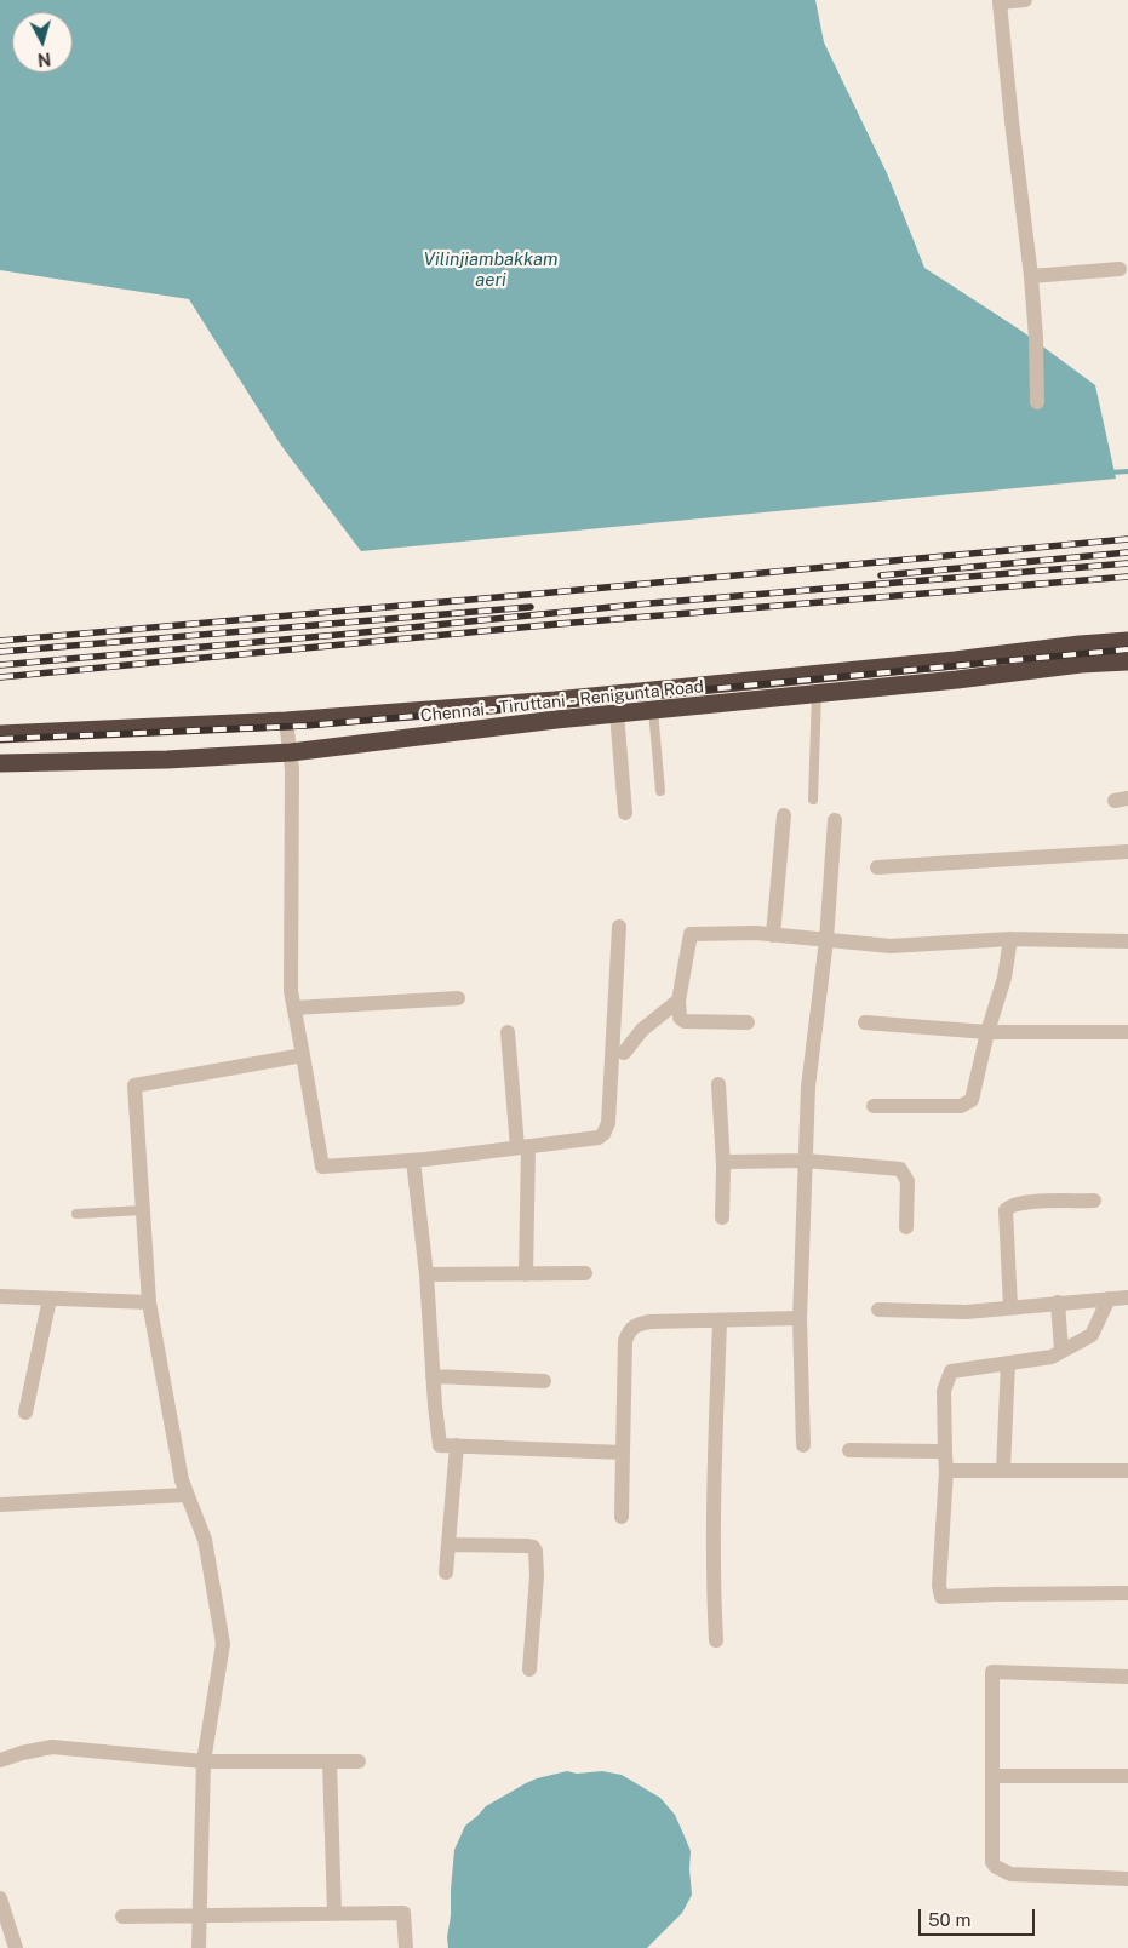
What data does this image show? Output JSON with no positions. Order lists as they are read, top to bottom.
{
  "streets": {
    "highway": ["Chennai - Tiruttani - Renigunta Road"]
  },
  "water": ["Vilinjiambakkam aeri"],
  "scale_bar": "50 m",
  "north": "bottom"
}
